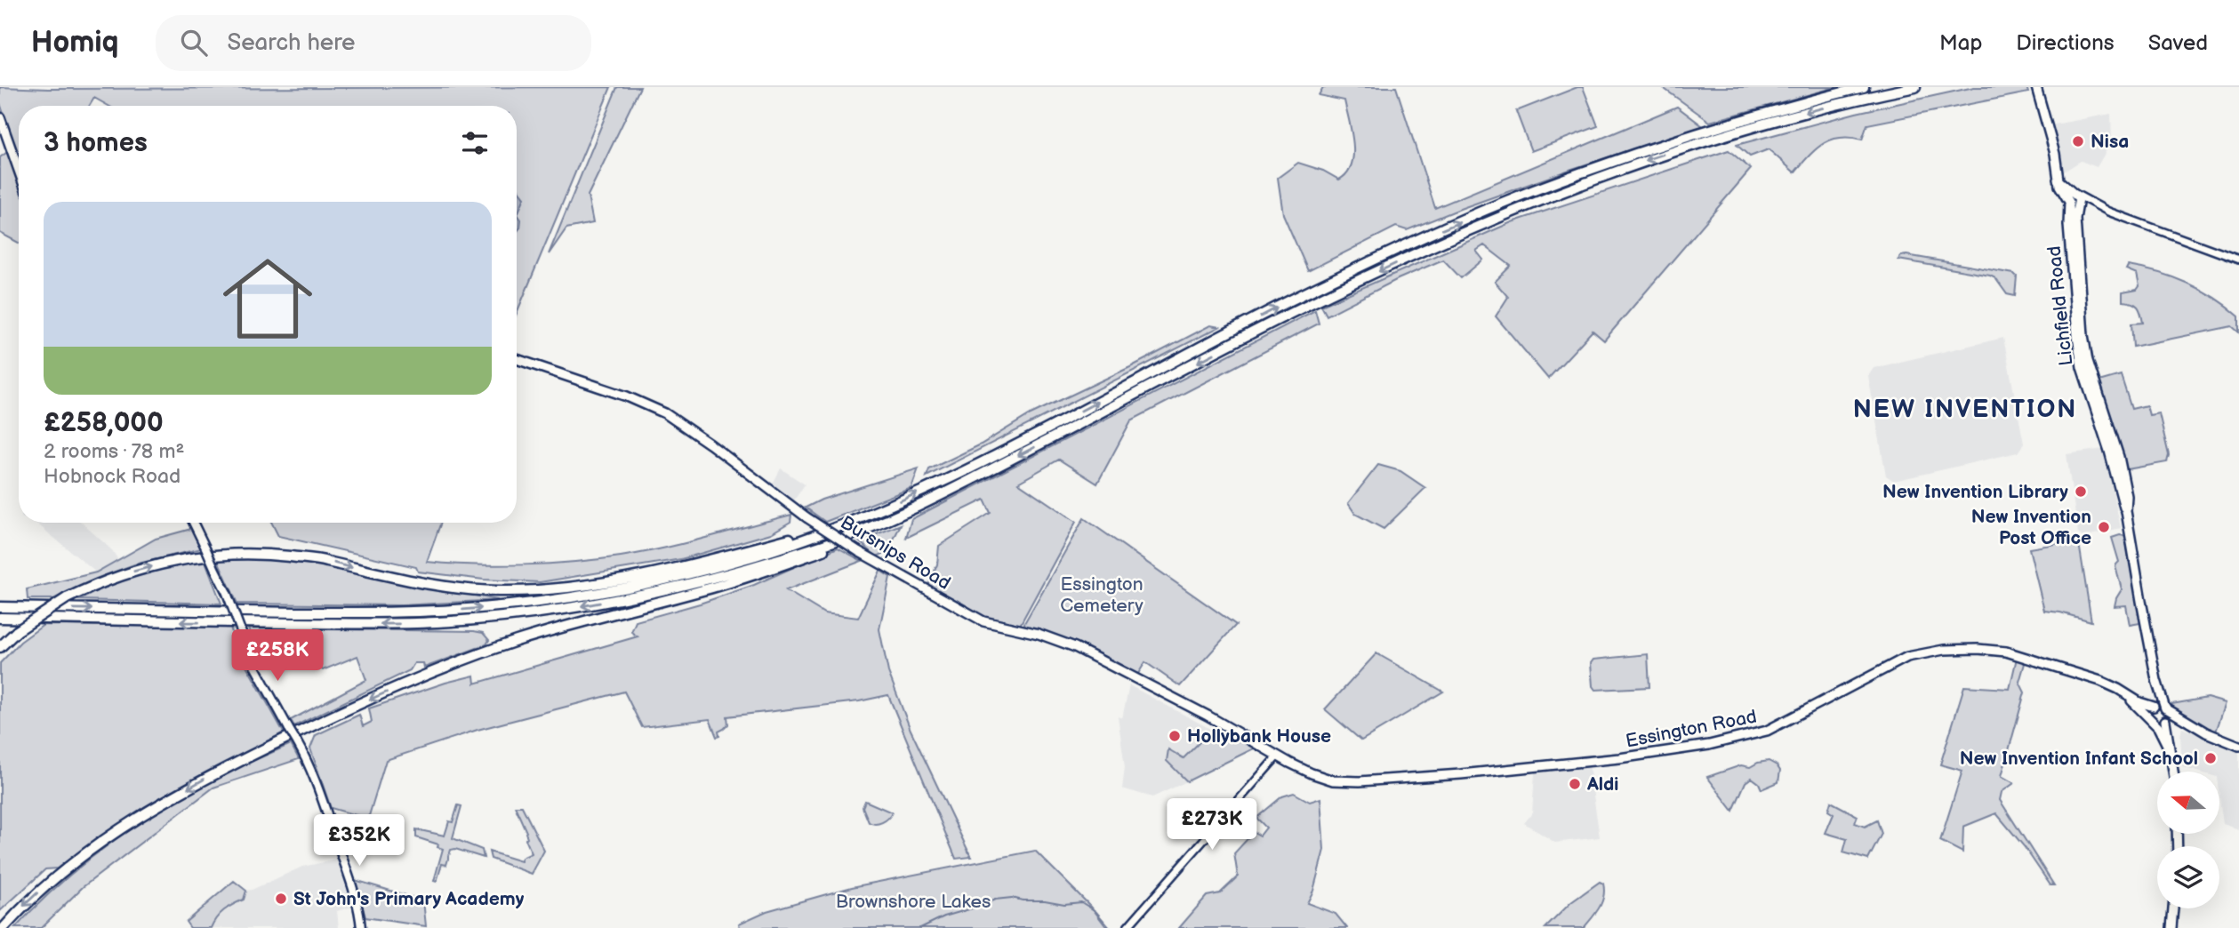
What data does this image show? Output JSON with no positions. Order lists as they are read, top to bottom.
{
  "streets": {
    "main road": ["Lichfield Road", "Bursnips Road", "Essington Road"]
  },
  "crossings": [
    ["Lichfield Road", "Essington Road"],
    ["Bursnips Road", "Essington Road"]
  ],
  "districts": ["NEW INVENTION"],
  "parks": ["Essington Cemetery", "Brownshore Lakes"],
  "places": [
    "Nisa",
    "New Invention Library",
    "New Invention Post Office",
    "Hollybank House",
    "New Invention Infant School",
    "Aldi",
    "St John's Primary Academy"
  ],
  "north": "left",
  "page": {
    "header": "Homiq",
    "search": "Search here",
    "nav": ["Map", "Directions", "Saved"],
    "heading": "3 homes",
    "list": [
      {
        "name": "£258,000",
        "note": "2 rooms · 78 m² · Hobnock Road"
      }
    ],
    "price": ["£258K", "£273K", "£352K"]
  }
}
